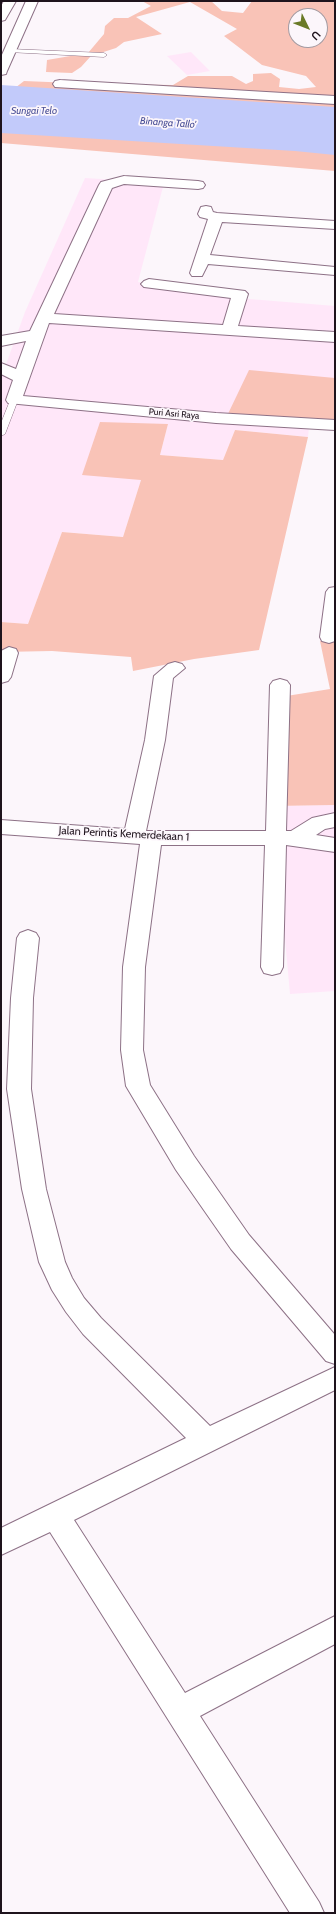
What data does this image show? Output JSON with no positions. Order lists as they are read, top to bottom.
{
  "streets": {
    "main road": ["Puri Asri Raya", "Jalan Perintis Kemerdekaan 1"]
  },
  "water": ["Sungai Telo", "Binanga Tallo'"],
  "north": "bottom right"
}
